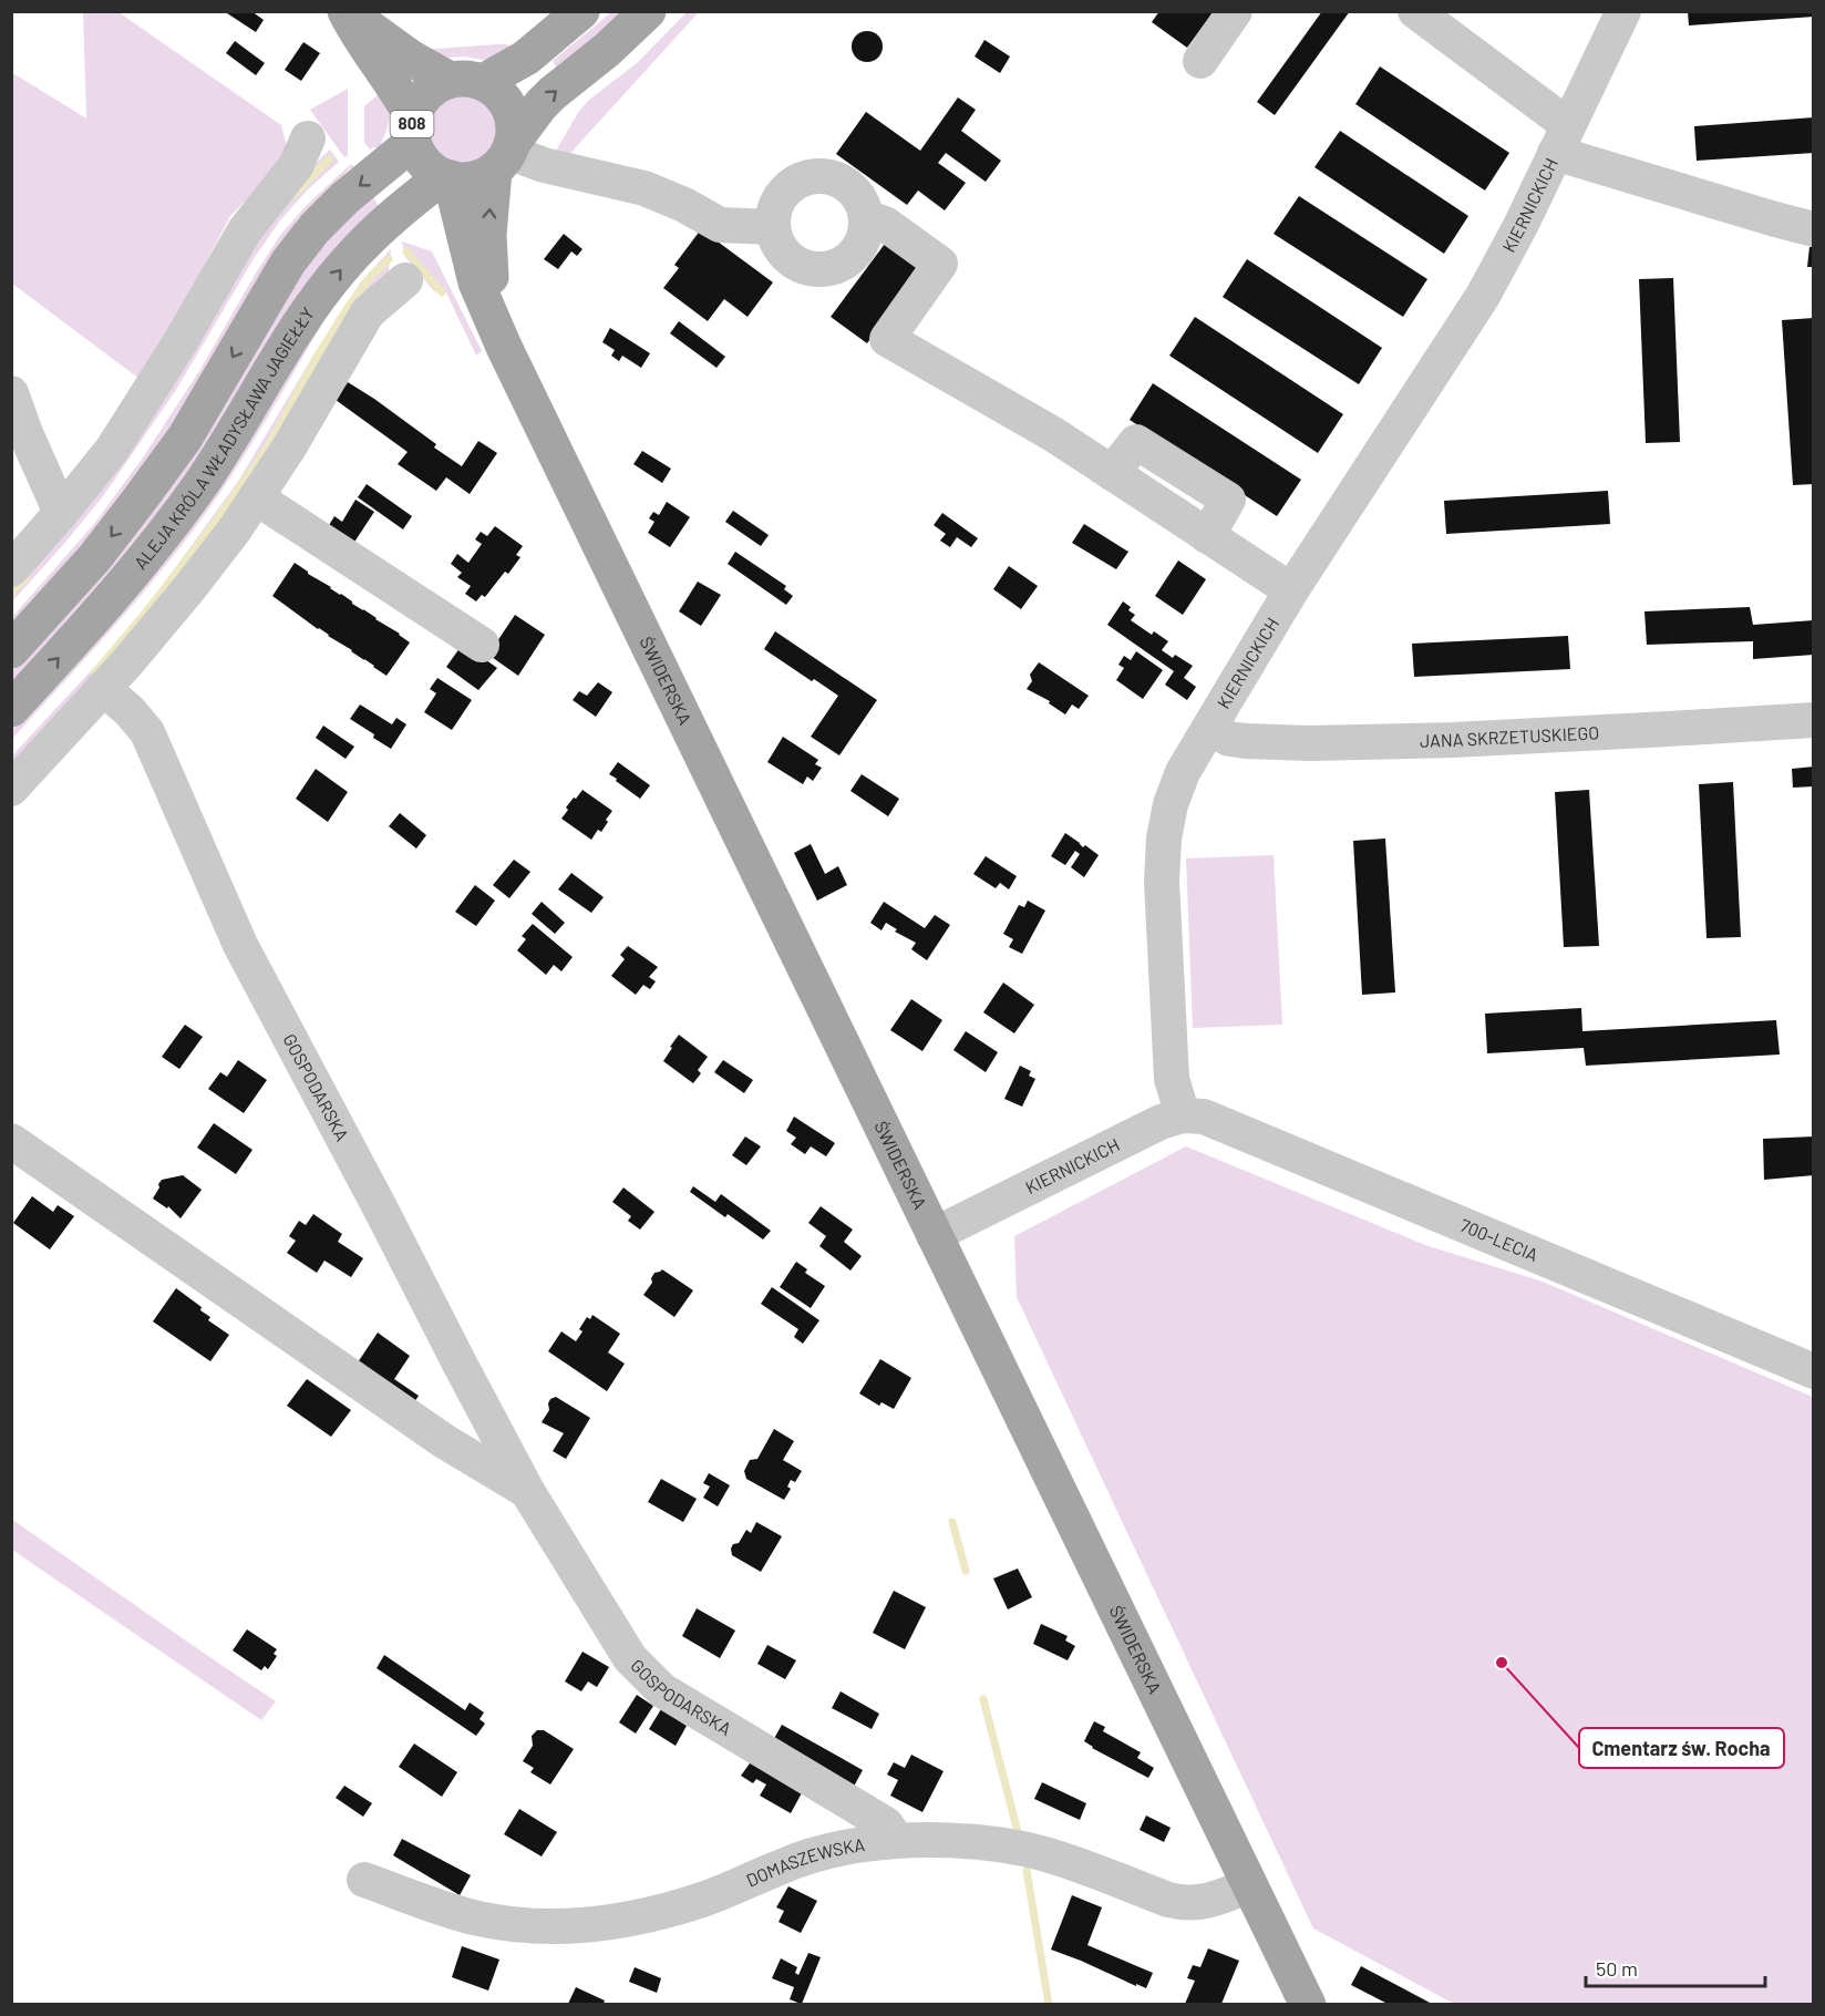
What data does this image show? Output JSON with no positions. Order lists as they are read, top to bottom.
{
  "streets": {
    "main road": ["808", "ALEJA KRÓLA WŁADYSŁAWA JAGIEŁŁY", "ŚWIDERSKA"],
    "street": [
      "KIERNICKICH",
      "JANA SKRZETUSKIEGO",
      "GOSPODARSKA",
      "700-LECIA",
      "DOMASZEWSKA"
    ]
  },
  "crossings": [
    ["808", "ALEJA KRÓLA WŁADYSŁAWA JAGIEŁŁY"],
    ["808", "ŚWIDERSKA"],
    ["KIERNICKICH", "ŚWIDERSKA"],
    ["KIERNICKICH", "JANA SKRZETUSKIEGO"],
    ["KIERNICKICH", "700-LECIA"],
    ["ALEJA KRÓLA WŁADYSŁAWA JAGIEŁŁY", "ŚWIDERSKA"],
    ["ŚWIDERSKA", "DOMASZEWSKA"],
    ["GOSPODARSKA", "DOMASZEWSKA"]
  ],
  "places": ["Cmentarz św. Rocha"],
  "scale_bar": "50 m"
}
